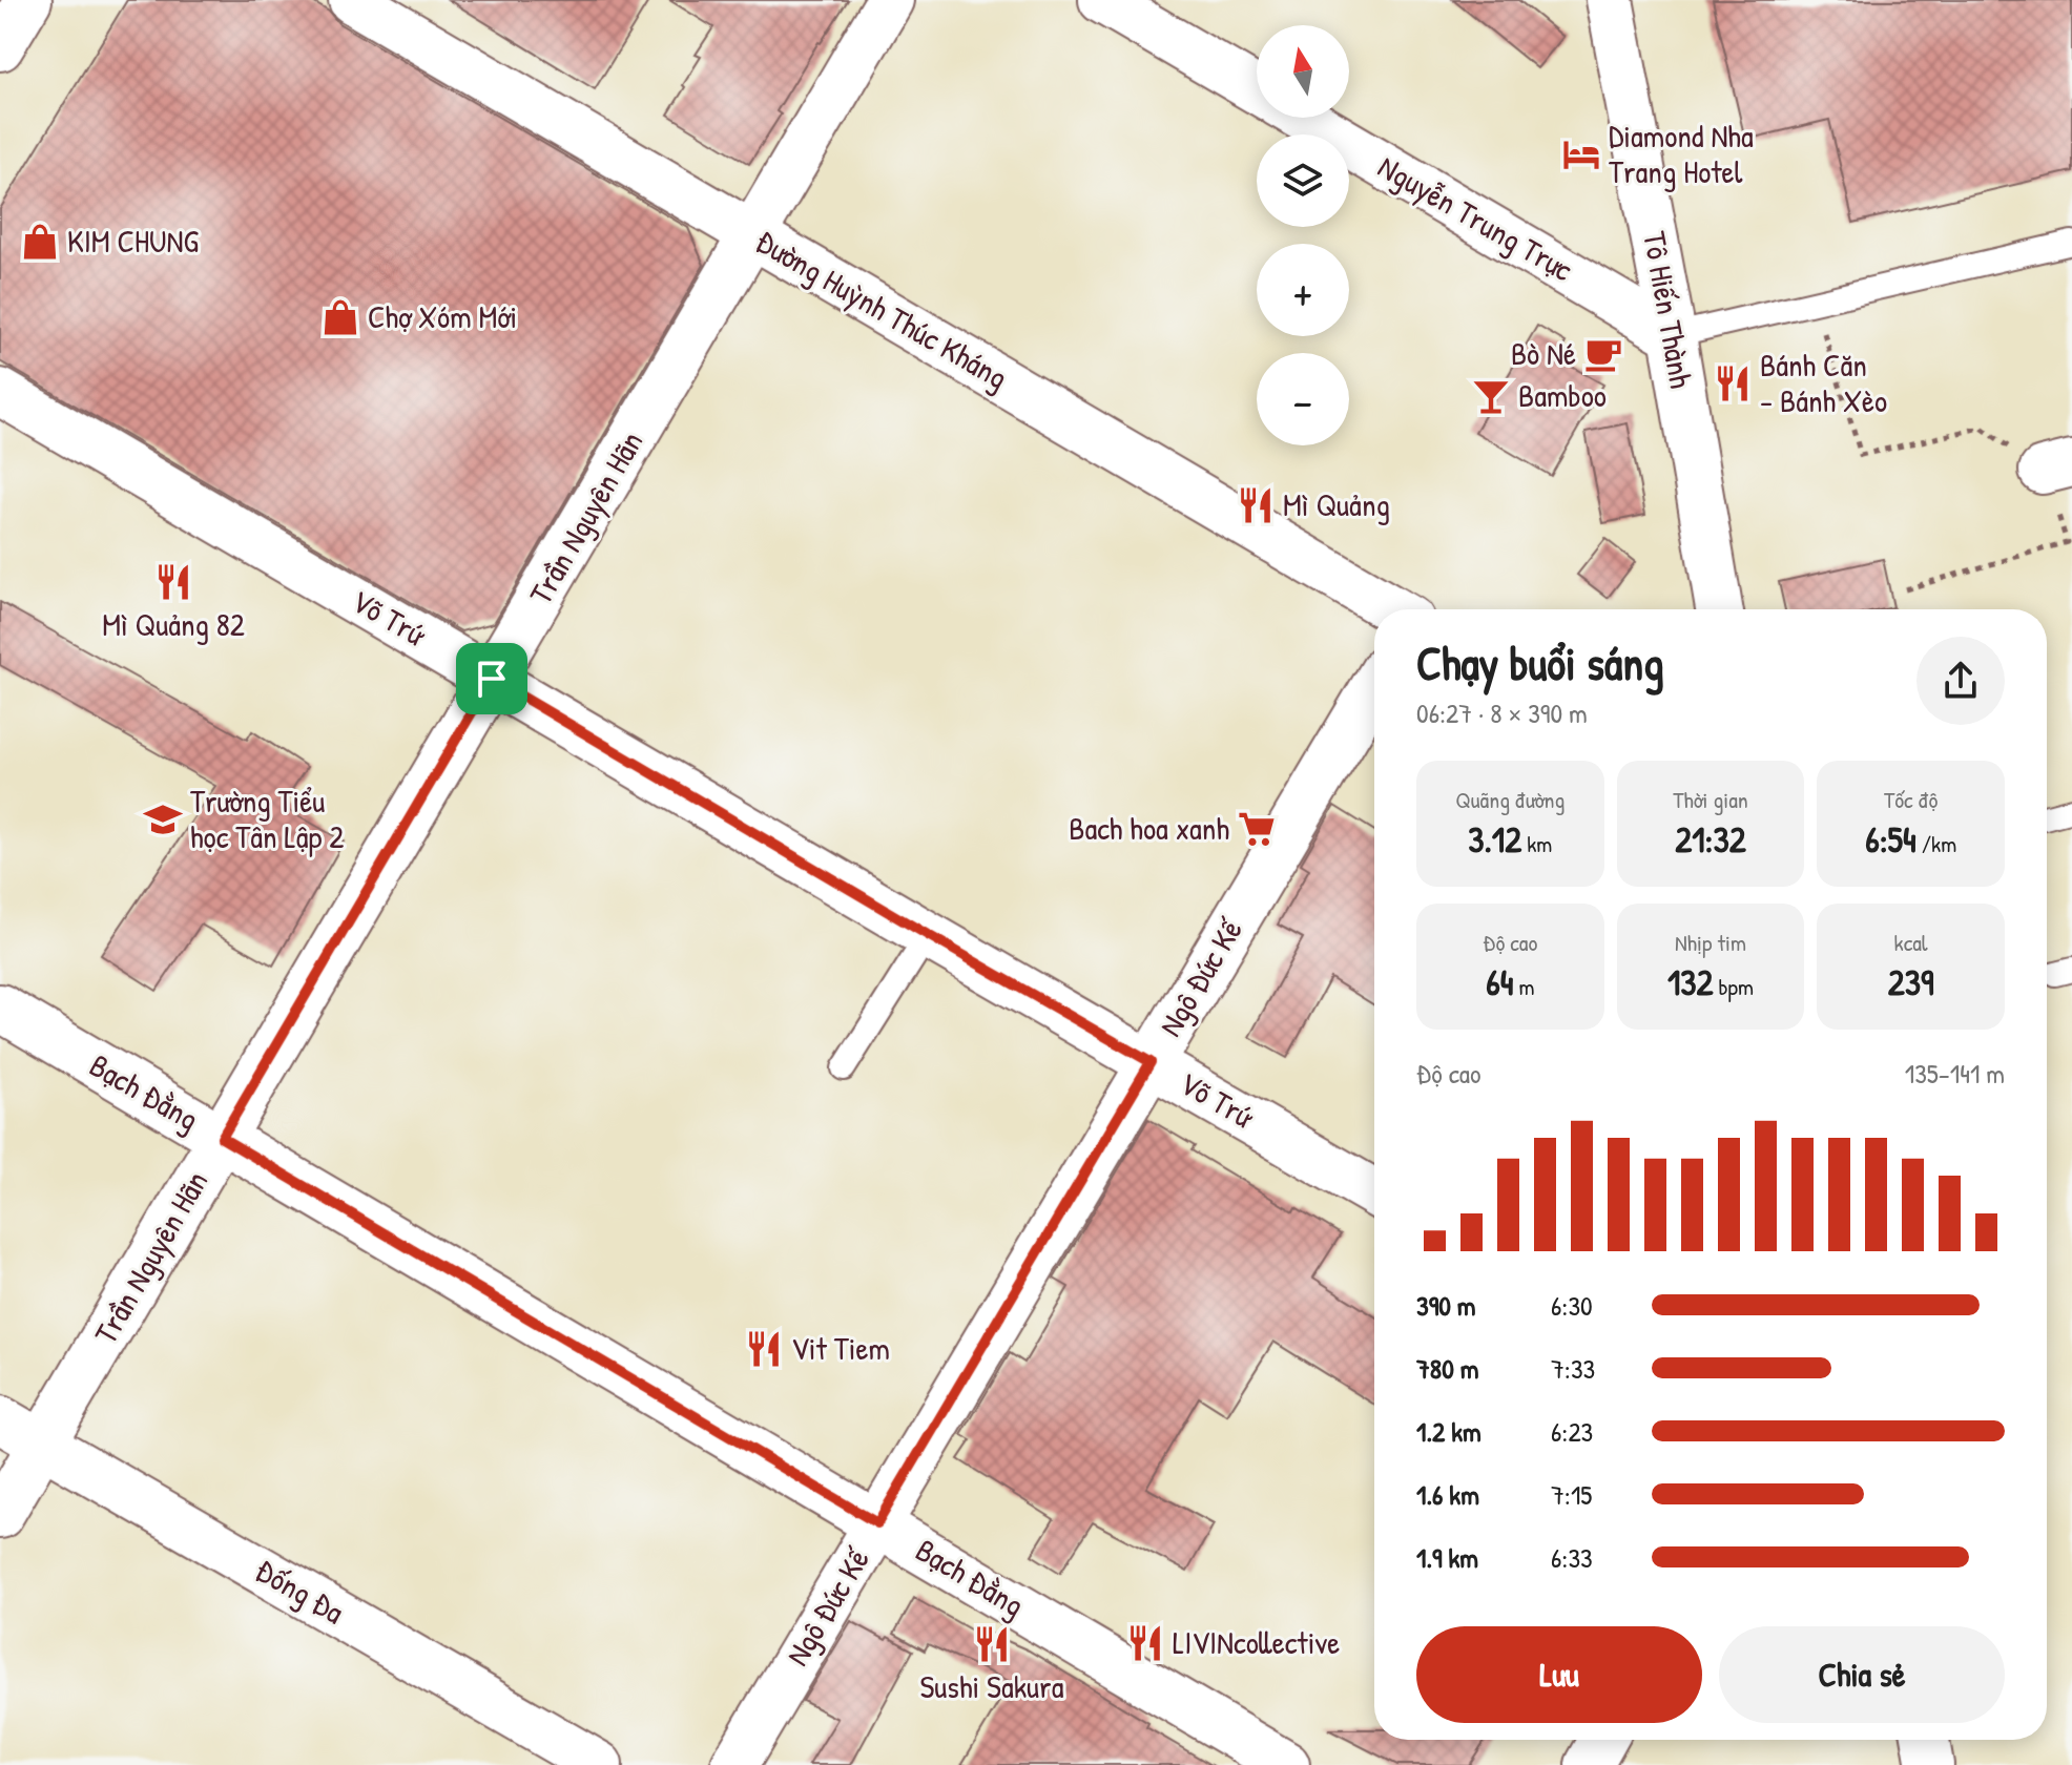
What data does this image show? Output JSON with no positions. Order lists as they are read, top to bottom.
{
  "streets": {
    "street": [
      "Nguyễn Trung Trực",
      "Đường Huỳnh Thúc Kháng",
      "Tô Hiến Thành",
      "Trần Nguyên Hãn",
      "Võ Trứ",
      "Ngô Đức Kế",
      "Bạch Đằng",
      "Đống Đa"
    ]
  },
  "crossings": [
    ["Nguyễn Trung Trực", "Tô Hiến Thành"],
    ["Đường Huỳnh Thúc Kháng", "Trần Nguyên Hãn"],
    ["Trần Nguyên Hãn", "Võ Trứ"],
    ["Trần Nguyên Hãn", "Bạch Đằng"],
    ["Trần Nguyên Hãn", "Đống Đa"],
    ["Võ Trứ", "Ngô Đức Kế"],
    ["Ngô Đức Kế", "Bạch Đằng"]
  ],
  "places": {
    "hotel": ["Diamond Nha Trang Hotel"],
    "shop": ["KIM CHUNG", "Chợ Xóm Mới"],
    "cafe": ["Bò Né"],
    "restaurant": [
      "Bánh Căn - Bánh Xèo",
      "Mì Quảng",
      "Mì Quảng 82",
      "Vit Tiem",
      "LIVINcollective",
      "Sushi Sakura"
    ],
    "bar": ["Bamboo"],
    "school or university": ["Trường Tiểu học Tân Lập 2"],
    "supermarket": ["Bach hoa xanh"]
  },
  "north": "top",
  "page": {
    "map_buttons": ["+", "−"],
    "heading": ["Chạy buổi sáng", "06:27 · 8 × 390 m"],
    "stats": [
      ["Quãng đường", "3.12 km"],
      ["Thời gian", "21:32"],
      ["Tốc độ", "6:54 /km"],
      ["Độ cao", "64 m"],
      ["Nhịp tim", "132 bpm"],
      ["kcal", "239"]
    ],
    "chart": ["Độ cao", "135–141 m"],
    "list": [
      {
        "name": "390 m",
        "note": "6:30"
      },
      {
        "name": "780 m",
        "note": "7:33"
      },
      {
        "name": "1.2 km",
        "note": "6:23"
      },
      {
        "name": "1.6 km",
        "note": "7:15"
      },
      {
        "name": "1.9 km",
        "note": "6:33"
      }
    ],
    "buttons": ["Lưu", "Chia sẻ"]
  }
}
